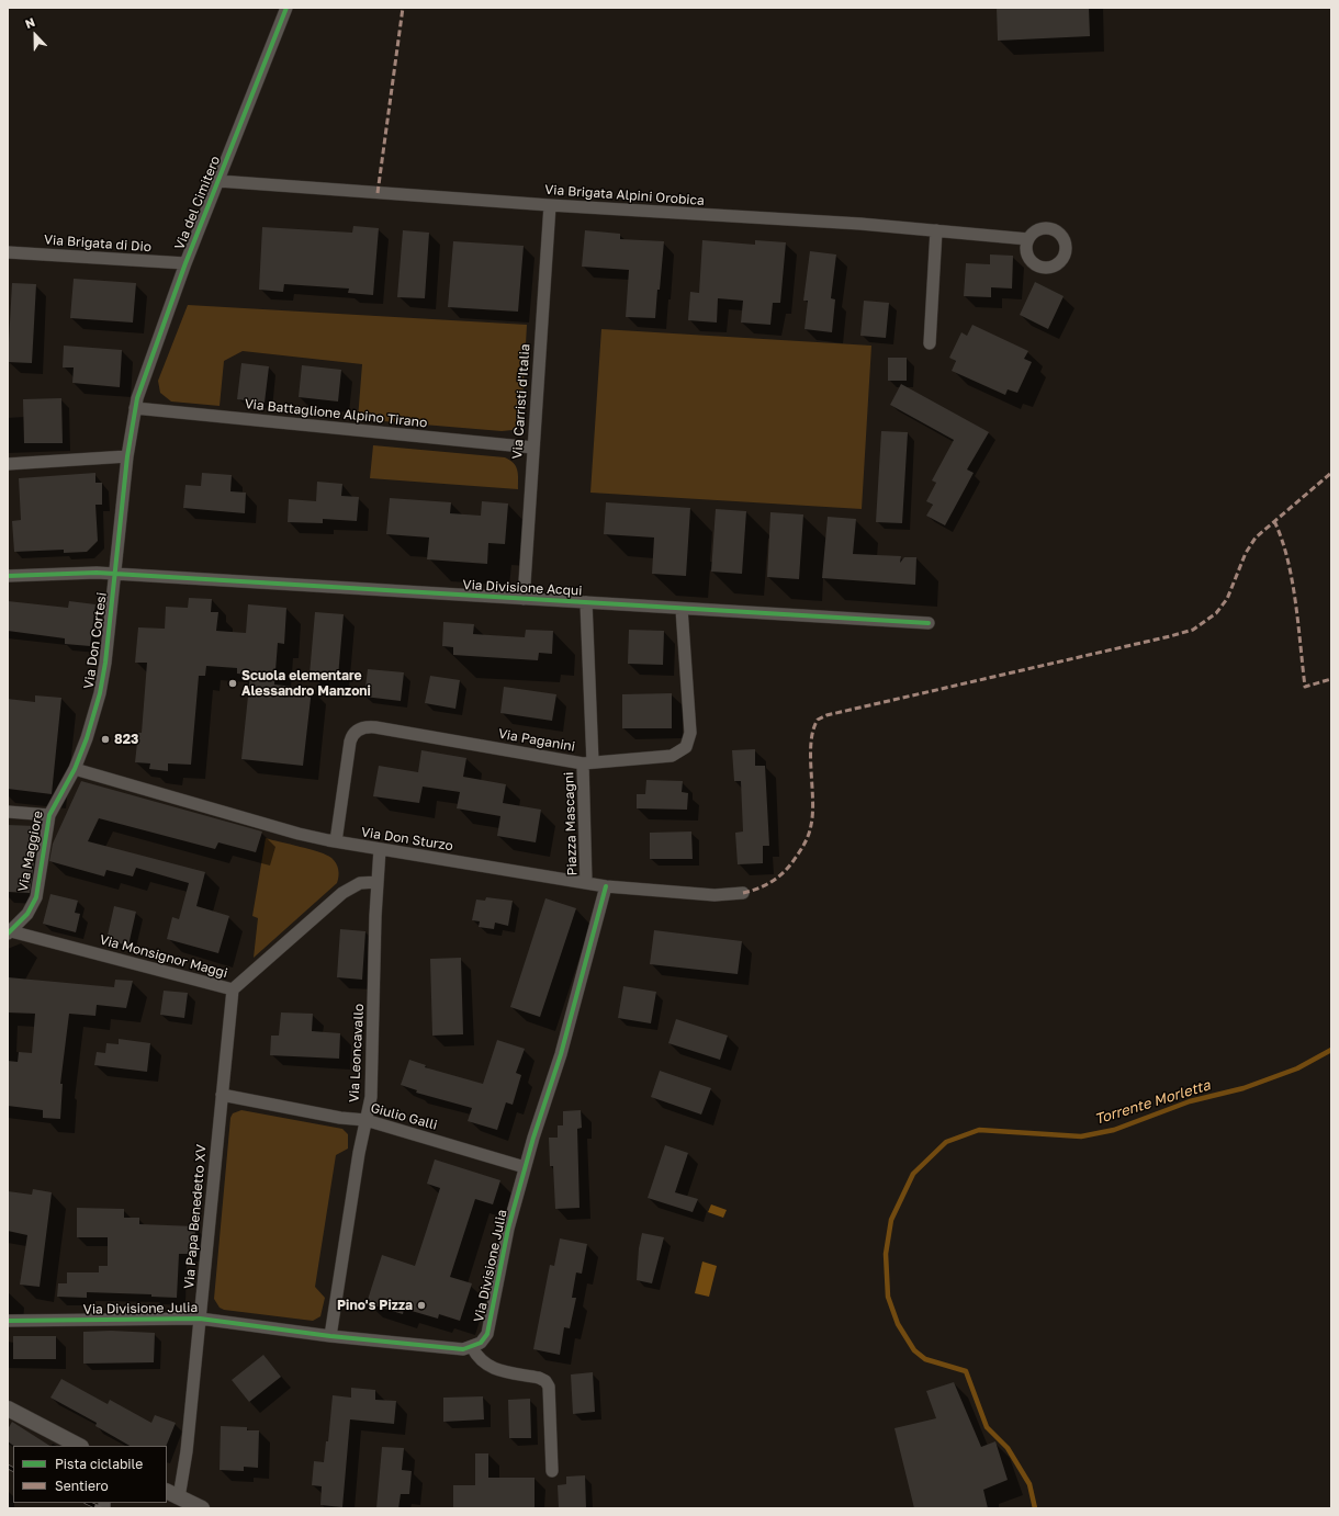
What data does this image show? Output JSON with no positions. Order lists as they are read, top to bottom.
{
  "streets": {
    "street": [
      "Via Brigata Alpini Orobica",
      "Via del Cimitero",
      "Via Brigata di Dio",
      "Via Carristi d'Italia",
      "Via Battaglione Alpino Tirano",
      "Via Divisione Acqui",
      "Via Don Cortesi",
      "Via Paganini",
      "Piazza Mascagni",
      "Via Don Sturzo",
      "Via Maggiore",
      "Via Monsignor Maggi",
      "Via Leoncavallo",
      "Giulio Galli",
      "Via Papa Benedetto XV",
      "Via Divisione Julia"
    ]
  },
  "crossings": [
    ["Via Brigata Alpini Orobica", "Via del Cimitero"],
    ["Via Brigata Alpini Orobica", "Via Carristi d'Italia"],
    ["Via del Cimitero", "Via Brigata di Dio"],
    ["Via del Cimitero", "Via Battaglione Alpino Tirano"],
    ["Via del Cimitero", "Via Don Cortesi"],
    ["Via Carristi d'Italia", "Via Battaglione Alpino Tirano"],
    ["Via Carristi d'Italia", "Via Divisione Acqui"],
    ["Via Battaglione Alpino Tirano", "Via Don Cortesi"],
    ["Via Divisione Acqui", "Via Don Cortesi"],
    ["Via Divisione Acqui", "Via Paganini"],
    ["Via Divisione Acqui", "Piazza Mascagni"],
    ["Via Don Cortesi", "Via Don Sturzo"],
    ["Via Don Cortesi", "Via Maggiore"],
    ["Via Paganini", "Piazza Mascagni"],
    ["Via Paganini", "Via Don Sturzo"],
    ["Piazza Mascagni", "Via Don Sturzo"],
    ["Via Don Sturzo", "Via Maggiore"],
    ["Via Don Sturzo", "Via Leoncavallo"],
    ["Via Don Sturzo", "Via Divisione Julia"],
    ["Via Maggiore", "Via Monsignor Maggi"],
    ["Via Monsignor Maggi", "Via Leoncavallo"],
    ["Via Monsignor Maggi", "Via Papa Benedetto XV"],
    ["Via Leoncavallo", "Giulio Galli"],
    ["Via Leoncavallo", "Via Divisione Julia"],
    ["Giulio Galli", "Via Papa Benedetto XV"],
    ["Giulio Galli", "Via Divisione Julia"],
    ["Via Papa Benedetto XV", "Via Divisione Julia"]
  ],
  "water": ["Torrente Morletta"],
  "places": ["Scuola elementare Alessandro Manzoni", "823", "Pino's Pizza"],
  "legend": ["Pista ciclabile", "Sentiero"],
  "north": "top"
}
